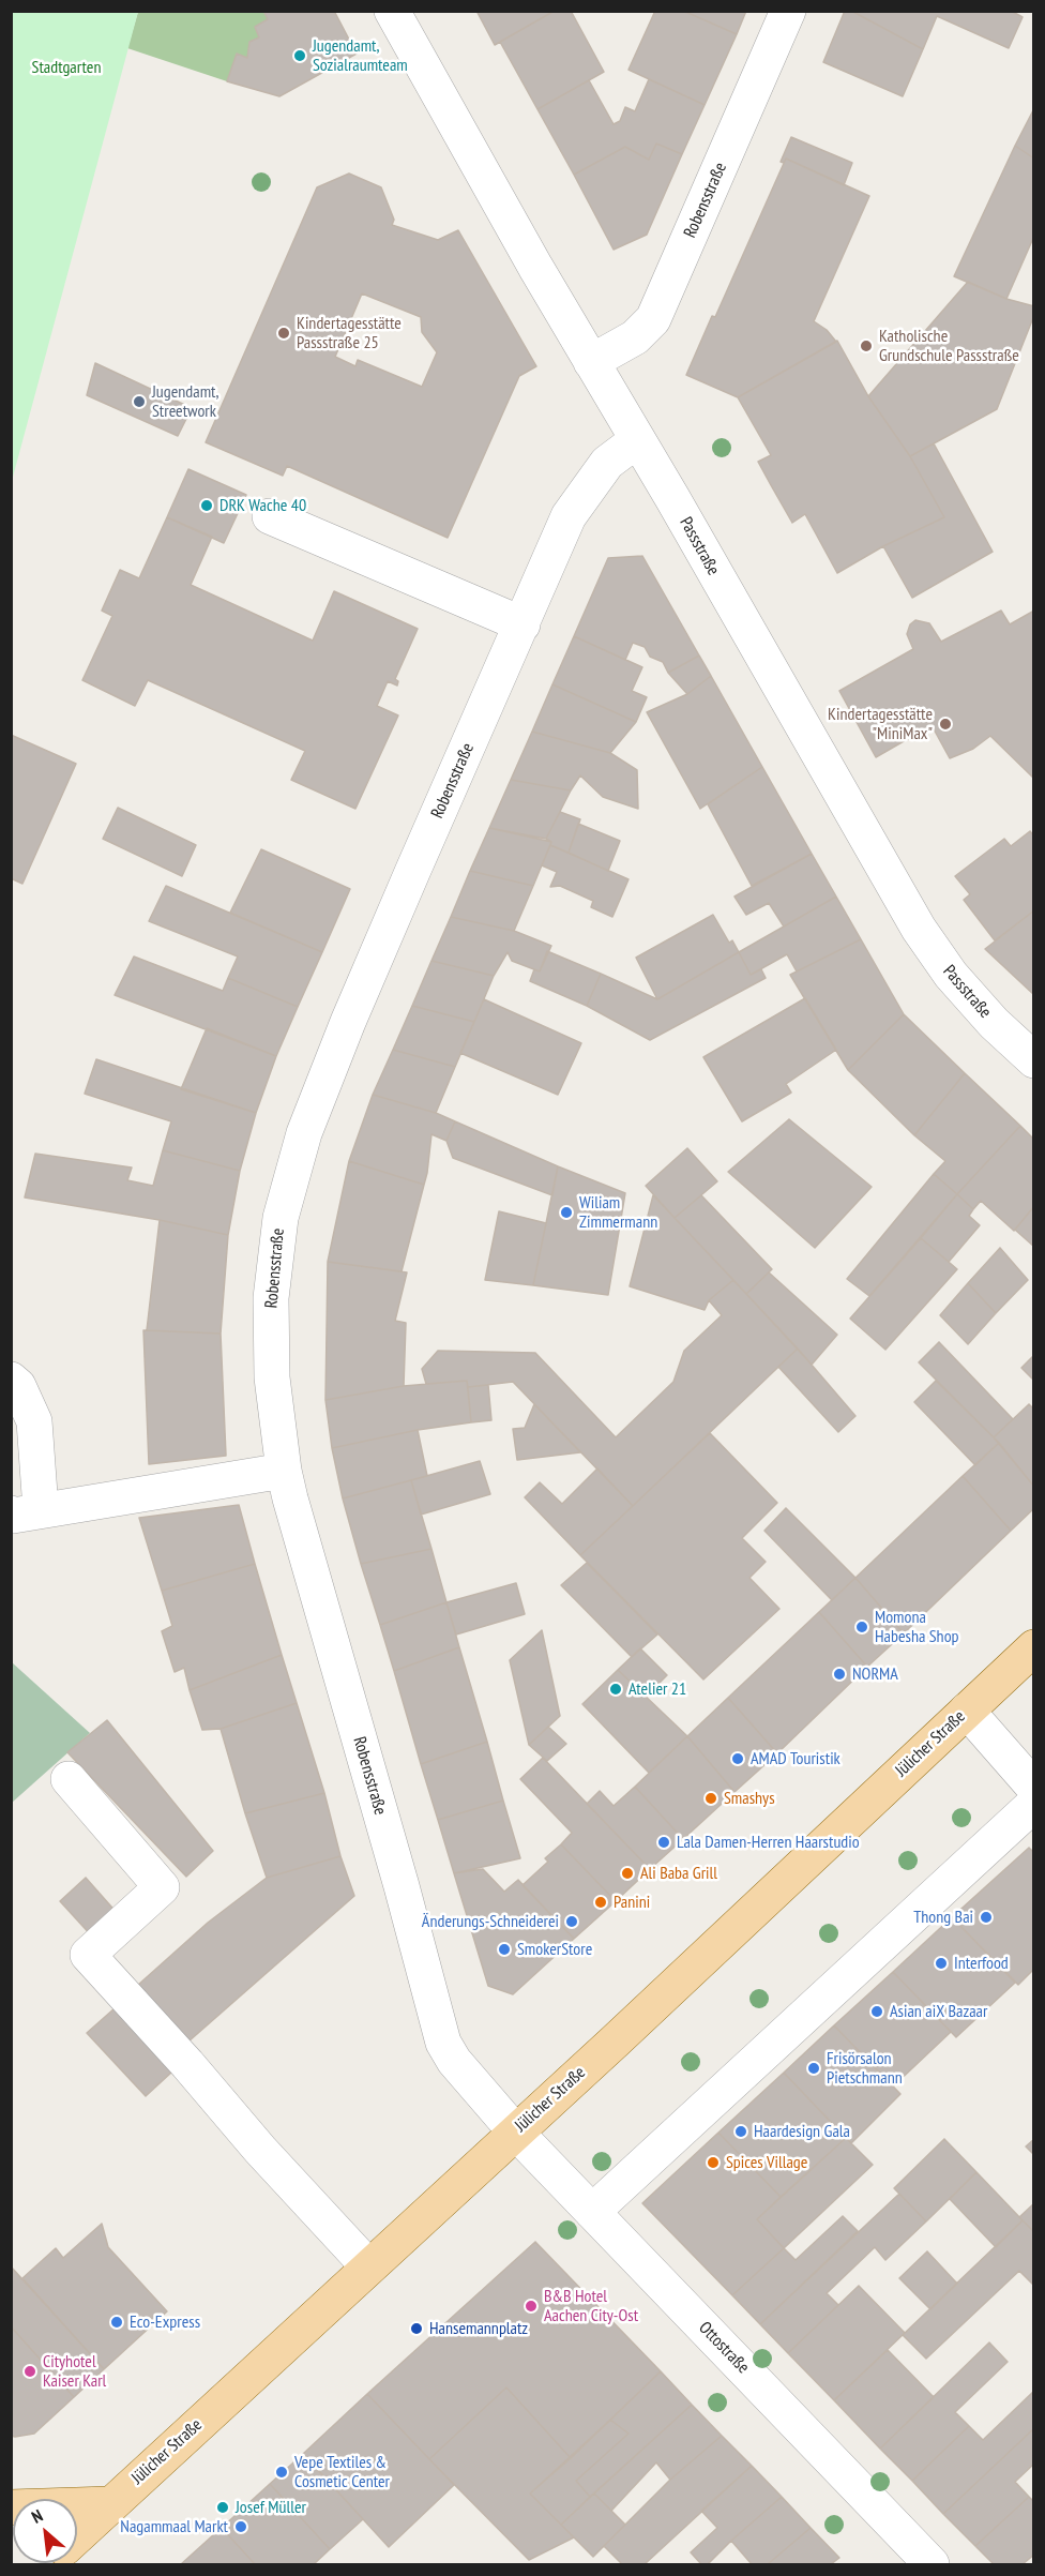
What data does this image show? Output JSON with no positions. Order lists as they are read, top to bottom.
{
  "streets": {
    "main road": ["Jülicher Straße"],
    "street": ["Robensstraße", "Passstraße", "Ottostraße"]
  },
  "crossings": [
    ["Robensstraße", "Passstraße"],
    ["Robensstraße", "Jülicher Straße"],
    ["Robensstraße", "Ottostraße"],
    ["Jülicher Straße", "Ottostraße"]
  ],
  "parks": ["Stadtgarten"],
  "places": [
    "Jugendamt, Sozialraumteam",
    "Kindertagesstätte Passstraße 25",
    "Katholische Grundschule Passstraße",
    "Jugendamt, Streetwork",
    "DRK Wache 40",
    "Kindertagesstätte \"MiniMax\"",
    "Wiliam Zimmermann",
    "Momona Habesha Shop",
    "NORMA",
    "Atelier 21",
    "AMAD Touristik",
    "Smashys",
    "Lala Damen-Herren Haarstudio",
    "Ali Baba Grill",
    "Panini",
    "Thong Bai",
    "Änderungs-Schneiderei",
    "SmokerStore",
    "Interfood",
    "Asian aiX Bazaar",
    "Frisörsalon Pietschmann",
    "Haardesign Gala",
    "Spices Village",
    "B&B Hotel Aachen City-Ost",
    "Eco-Express",
    "Hansemannplatz",
    "Cityhotel Kaiser Karl",
    "Vepe Textiles & Cosmetic Center",
    "Josef Müller",
    "Nagammaal Markt"
  ],
  "north": "top left"
}
